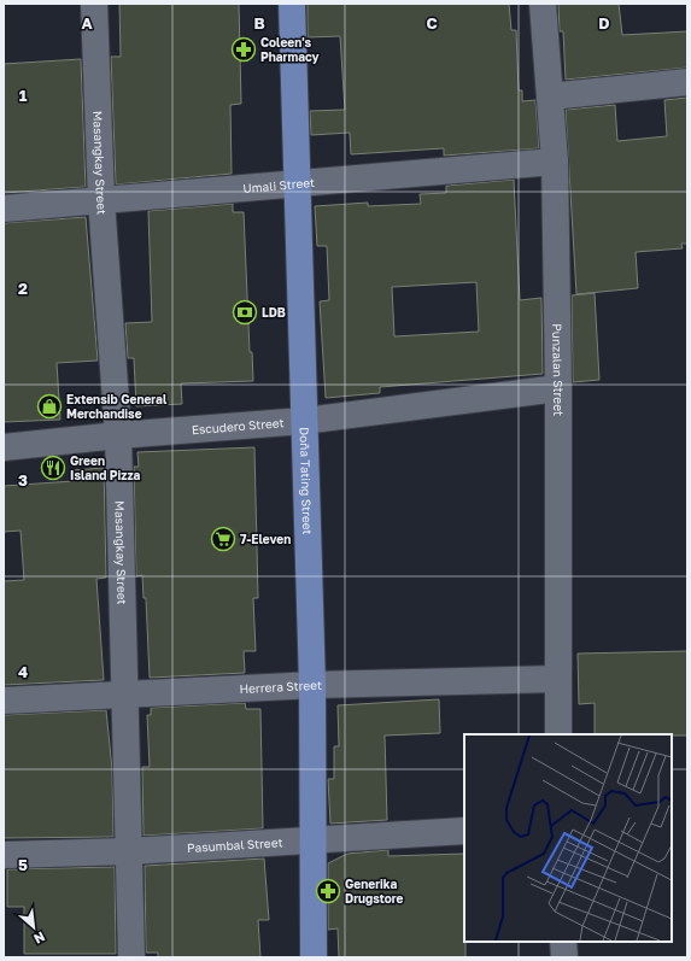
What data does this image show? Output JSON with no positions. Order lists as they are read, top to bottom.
{
  "streets": {
    "main road": ["Doña Tating Street"],
    "street": [
      "Masangkay Street",
      "Umali Street",
      "Punzalan Street",
      "Escudero Street",
      "Herrera Street",
      "Pasumbal Street"
    ]
  },
  "crossings": [
    ["Masangkay Street", "Umali Street"],
    ["Masangkay Street", "Escudero Street"],
    ["Masangkay Street", "Herrera Street"],
    ["Masangkay Street", "Pasumbal Street"],
    ["Umali Street", "Punzalan Street"],
    ["Umali Street", "Doña Tating Street"],
    ["Punzalan Street", "Escudero Street"],
    ["Punzalan Street", "Herrera Street"],
    ["Escudero Street", "Doña Tating Street"],
    ["Doña Tating Street", "Herrera Street"],
    ["Doña Tating Street", "Pasumbal Street"]
  ],
  "places": {
    "pharmacy": ["Coleen's Pharmacy", "Generika Drugstore"],
    "bank": ["LDB"],
    "shop": ["Extensib General Merchandise"],
    "restaurant": ["Green Island Pizza"],
    "supermarket": ["7-Eleven"]
  },
  "north": "bottom right",
  "grid": {
    "columns": [
      "A",
      "B",
      "C",
      "D"
    ],
    "rows": [
      "1",
      "2",
      "3",
      "4",
      "5"
    ]
  }
}
